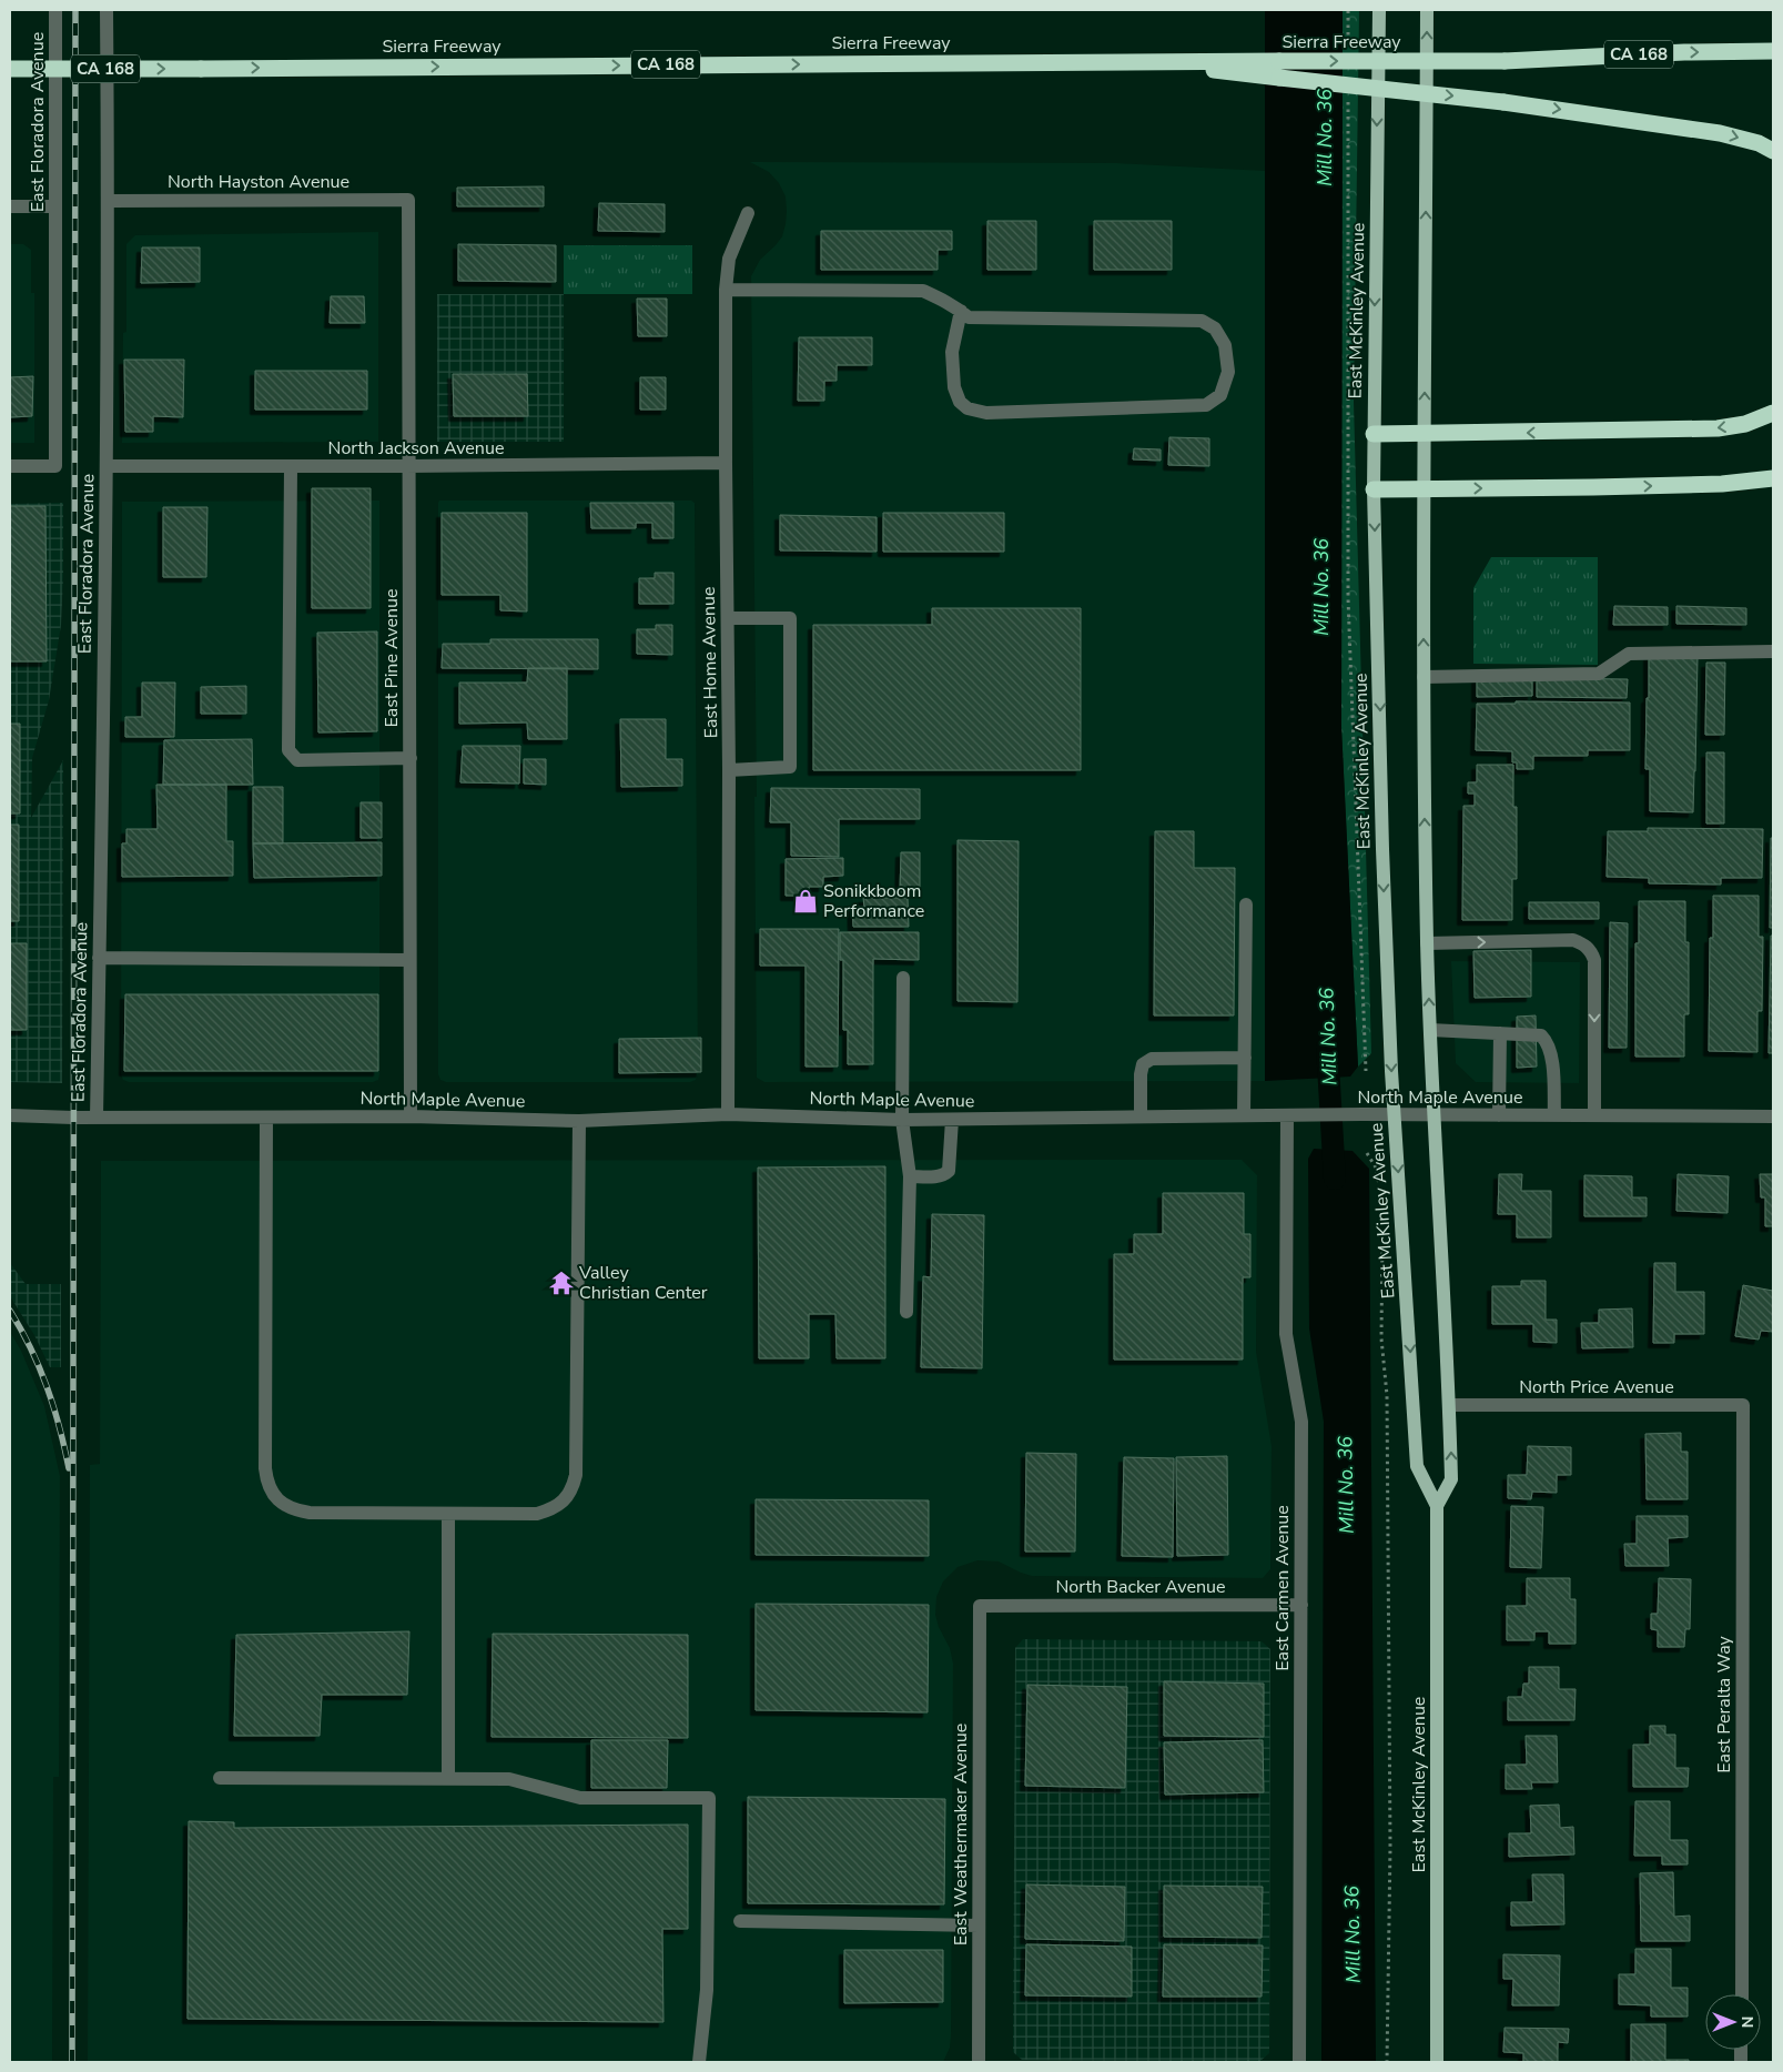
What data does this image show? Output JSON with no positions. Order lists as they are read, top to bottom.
{
  "streets": {
    "highway": ["Sierra Freeway", "CA 168"],
    "main road": ["East McKinley Avenue"],
    "street": [
      "East Floradora Avenue",
      "North Hayston Avenue",
      "North Jackson Avenue",
      "East Pine Avenue",
      "East Home Avenue",
      "North Maple Avenue",
      "North Price Avenue",
      "North Backer Avenue",
      "East Carmen Avenue",
      "East Peralta Way",
      "East Weathermaker Avenue"
    ]
  },
  "crossings": [
    ["East Floradora Avenue", "North Hayston Avenue"],
    ["East Floradora Avenue", "North Jackson Avenue"],
    ["East Floradora Avenue", "North Maple Avenue"],
    ["North Hayston Avenue", "East Pine Avenue"],
    ["East McKinley Avenue", "North Maple Avenue"],
    ["North Jackson Avenue", "East Pine Avenue"],
    ["North Jackson Avenue", "East Home Avenue"],
    ["East Pine Avenue", "North Maple Avenue"],
    ["East Home Avenue", "North Maple Avenue"],
    ["North Maple Avenue", "East Carmen Avenue"],
    ["North Price Avenue", "East Peralta Way"],
    ["North Backer Avenue", "East Carmen Avenue"],
    ["North Backer Avenue", "East Weathermaker Avenue"]
  ],
  "one_way": ["Sierra Freeway"],
  "water": ["Mill No. 36"],
  "places": {
    "shop": ["Sonikkboom Performance"],
    "temple": ["Valley Christian Center"]
  },
  "north": "right"
}
